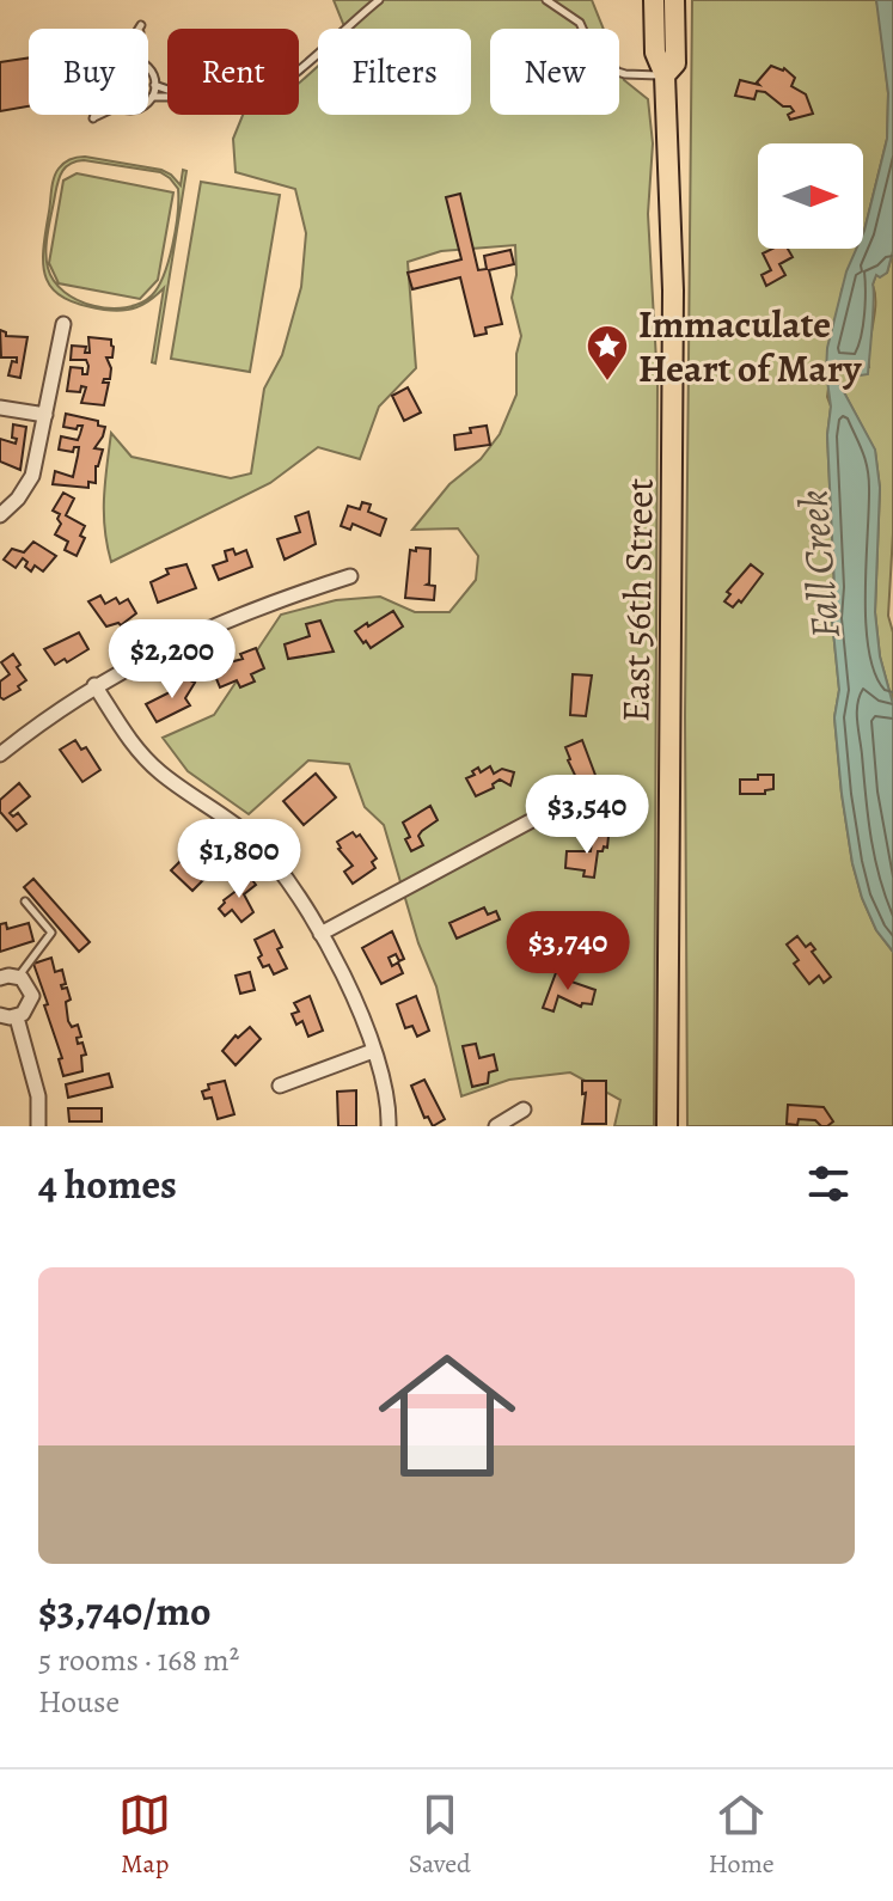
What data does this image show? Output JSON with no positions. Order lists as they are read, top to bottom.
{
  "streets": {
    "main road": ["East 56th Street"]
  },
  "water": ["Fall Creek"],
  "places": {
    "place": ["Immaculate Heart of Mary"]
  },
  "north": "right",
  "page": {
    "chip": [
      "Buy",
      "Rent",
      "Filters",
      "New"
    ],
    "price": [
      "$2,200",
      "$3,540",
      "$1,800",
      "$3,740"
    ],
    "heading": "4 homes",
    "list": [
      {
        "name": "$3,740/mo",
        "note": "5 rooms · 168 m² · House"
      }
    ],
    "tabs": ["Map", "Saved", "Home"]
  }
}
